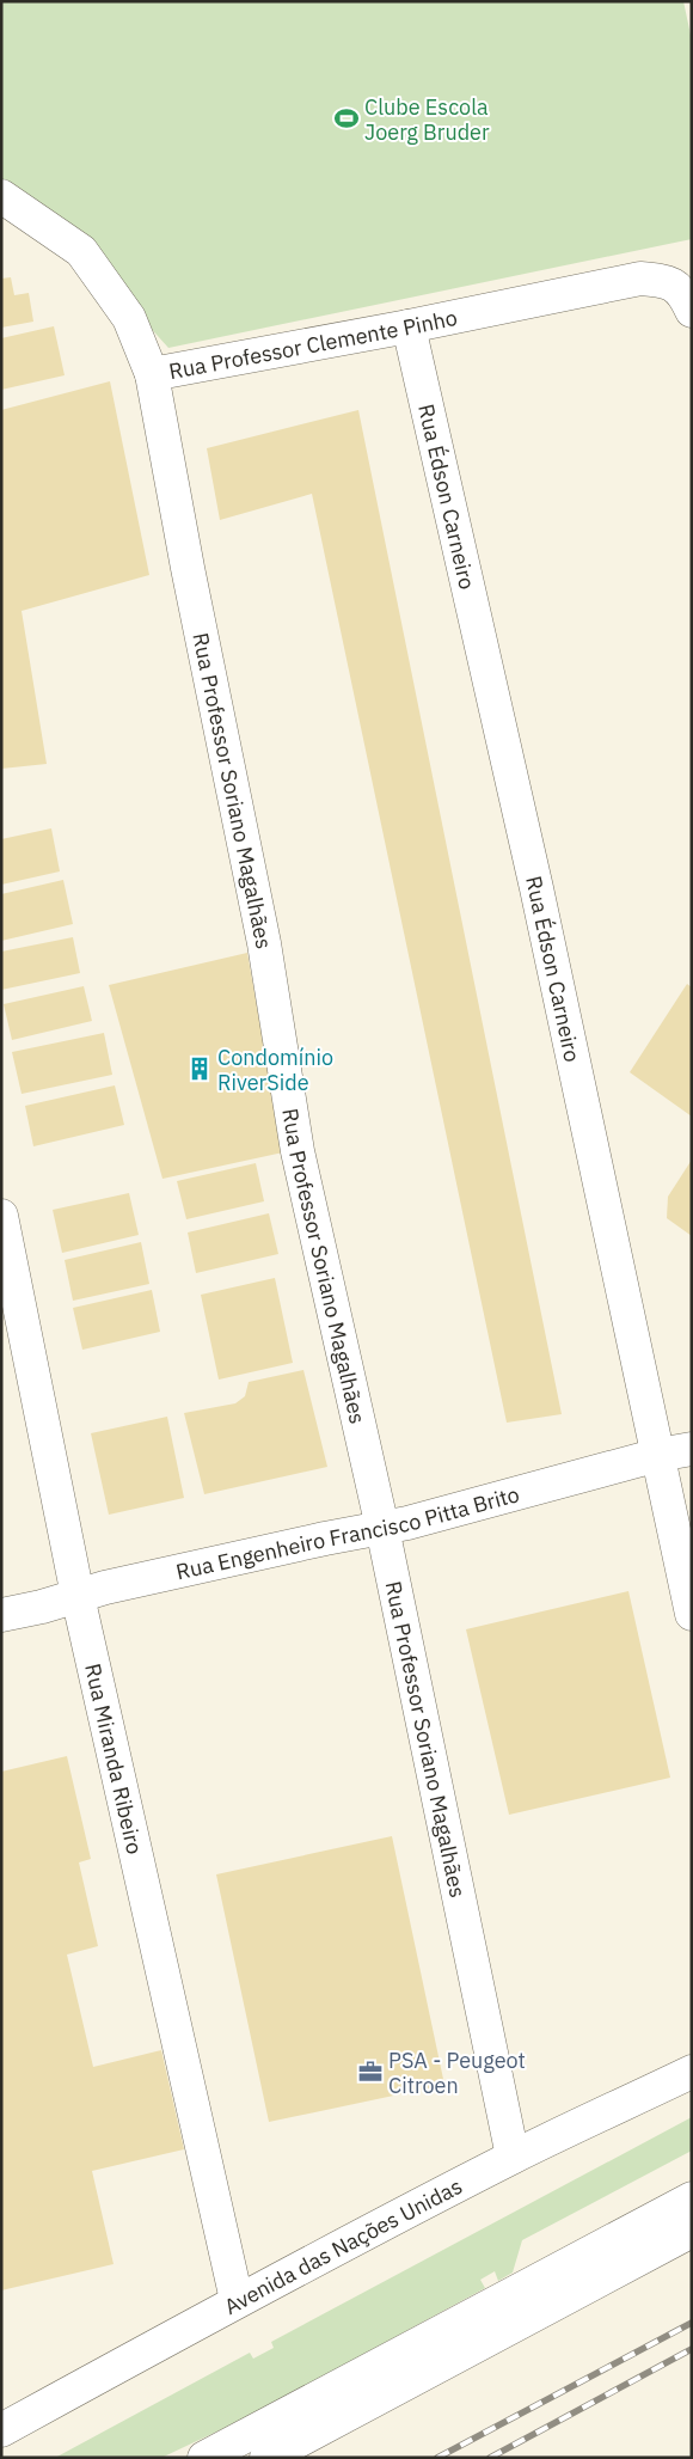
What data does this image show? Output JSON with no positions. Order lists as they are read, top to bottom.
{
  "streets": {
    "main road": [
      "Rua Professor Clemente Pinho",
      "Rua Édson Carneiro",
      "Rua Professor Soriano Magalhães",
      "Rua Engenheiro Francisco Pitta Brito",
      "Rua Miranda Ribeiro",
      "Avenida das Nações Unidas"
    ]
  },
  "crossings": [
    ["Rua Professor Clemente Pinho", "Rua Édson Carneiro"],
    ["Rua Professor Clemente Pinho", "Rua Professor Soriano Magalhães"],
    ["Rua Édson Carneiro", "Rua Engenheiro Francisco Pitta Brito"],
    ["Rua Professor Soriano Magalhães", "Rua Engenheiro Francisco Pitta Brito"],
    ["Rua Professor Soriano Magalhães", "Avenida das Nações Unidas"],
    ["Rua Engenheiro Francisco Pitta Brito", "Rua Miranda Ribeiro"],
    ["Rua Miranda Ribeiro", "Avenida das Nações Unidas"]
  ],
  "places": {
    "sports": ["Clube Escola Joerg Bruder"],
    "building": ["Condomínio RiverSide"],
    "office": ["PSA - Peugeot Citroen"]
  }
}
